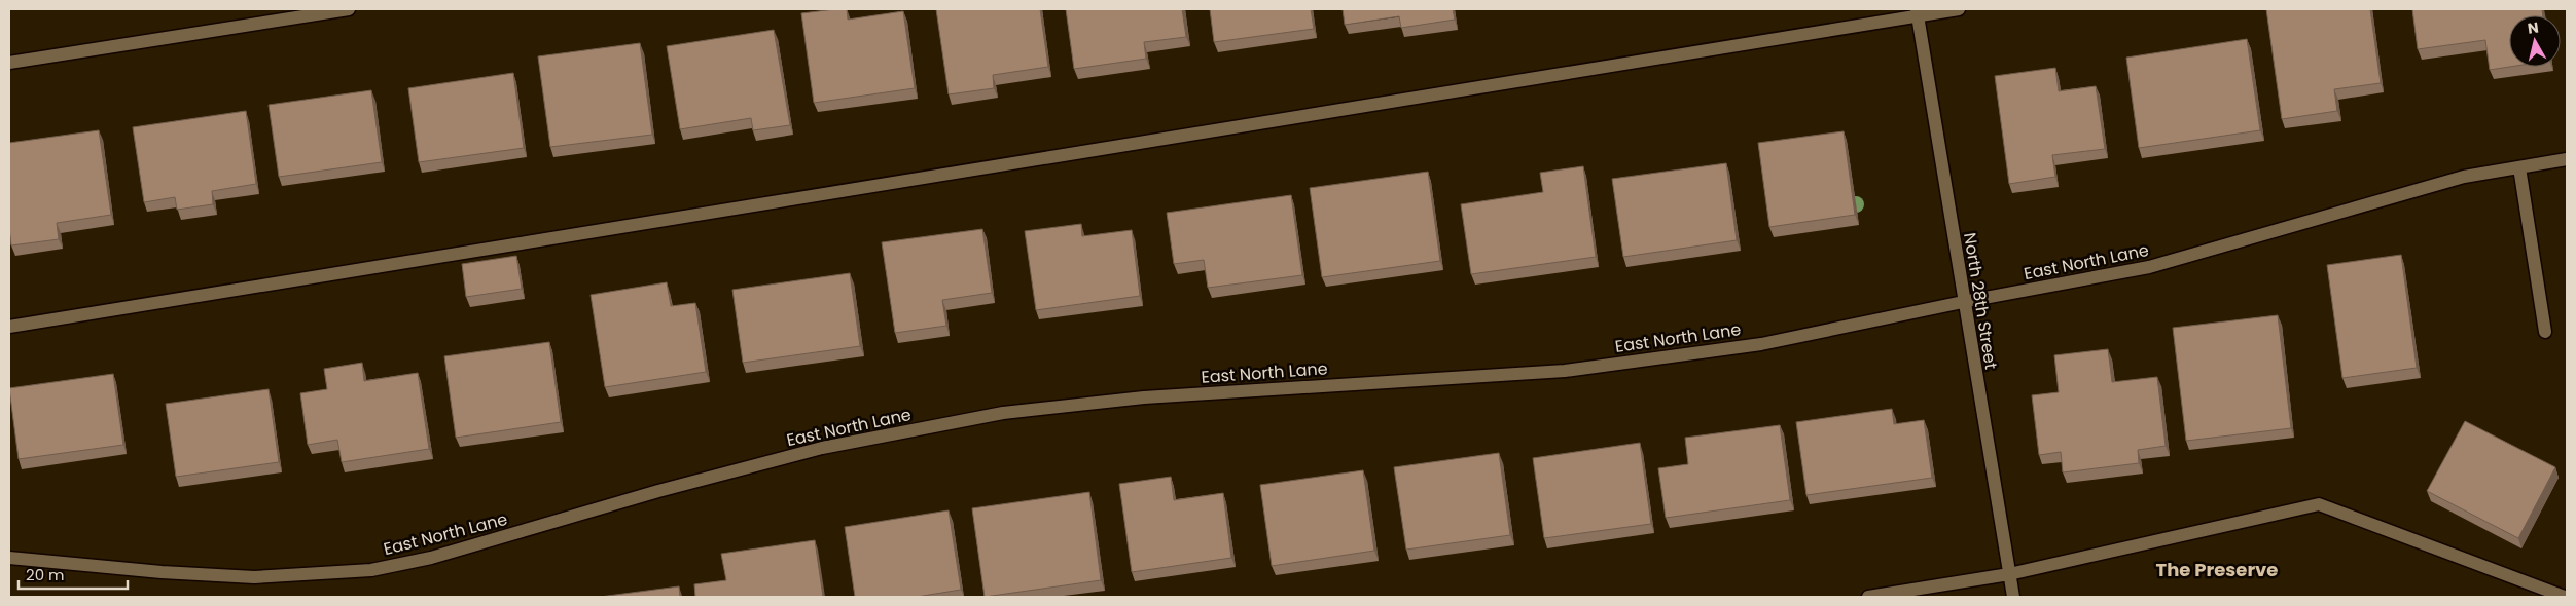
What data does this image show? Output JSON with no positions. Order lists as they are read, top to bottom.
{
  "streets": {
    "street": ["East North Lane", "North 28th Street"]
  },
  "crossings": [
    ["East North Lane", "North 28th Street"]
  ],
  "districts": ["The Preserve"],
  "scale_bar": "20 m",
  "north": "top"
}
